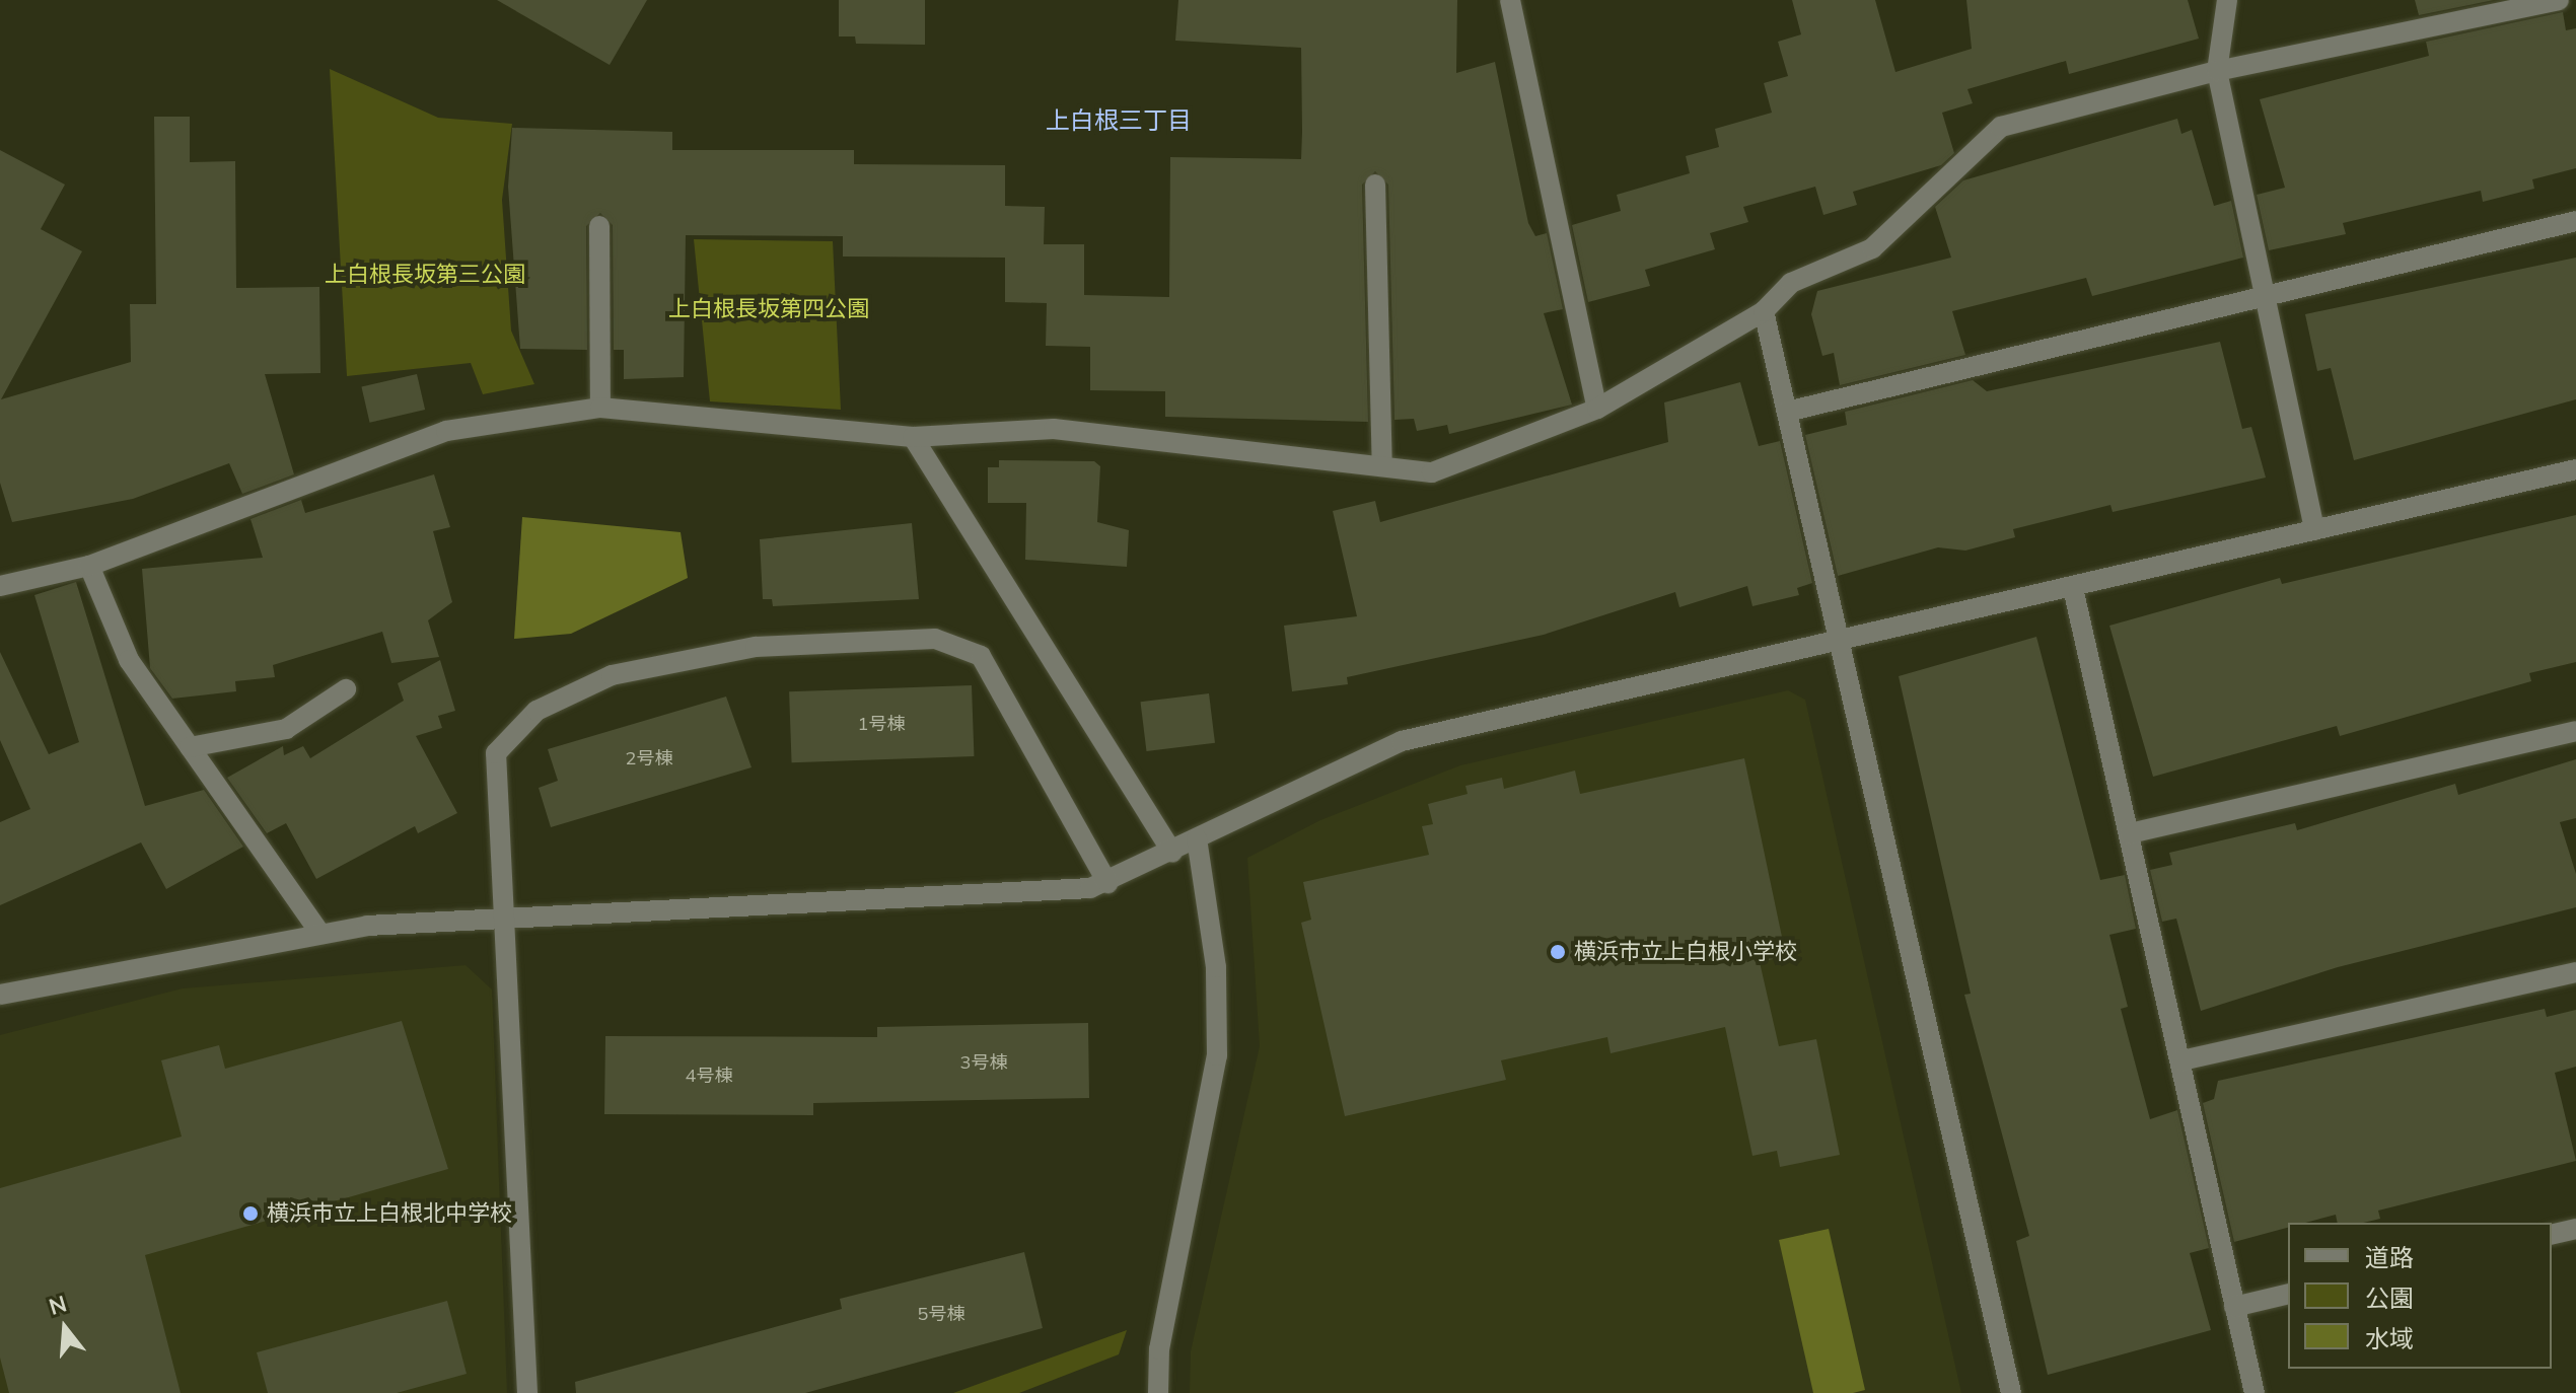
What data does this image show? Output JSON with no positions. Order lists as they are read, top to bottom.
{
  "districts": ["上白根三丁目"],
  "parks": ["上白根長坂第三公園", "上白根長坂第四公園"],
  "places": ["横浜市立上白根小学校", "横浜市立上白根北中学校"],
  "house_numbers": [
    "1号棟",
    "2号棟",
    "3号棟",
    "4号棟",
    "5号棟"
  ],
  "legend": ["道路", "公園", "水域"],
  "north": "top"
}
